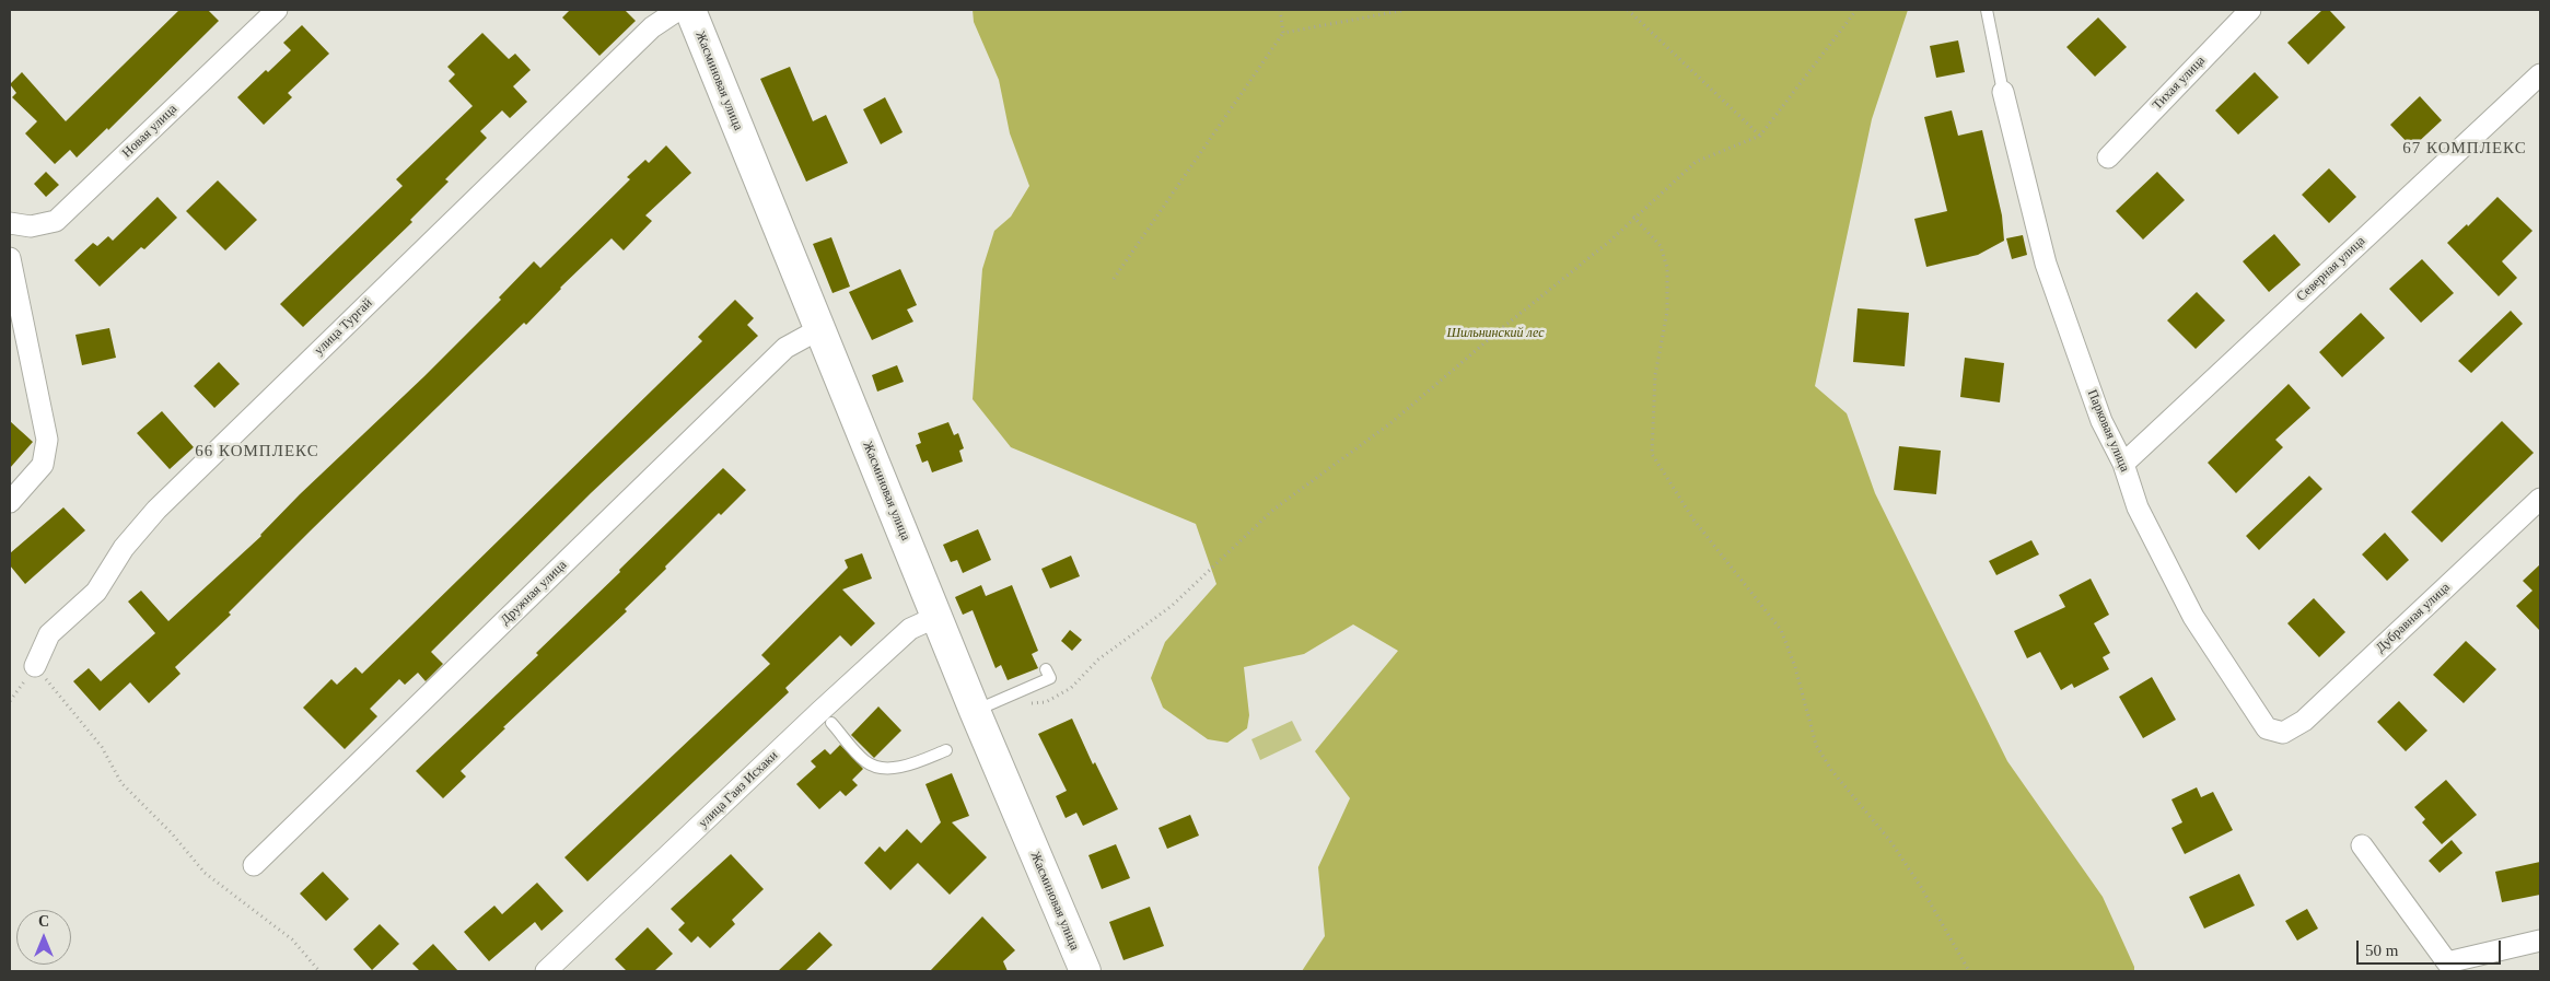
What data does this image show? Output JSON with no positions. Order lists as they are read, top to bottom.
{
  "streets": {
    "street": [
      "Жасминовая улица",
      "Тихая улица",
      "Новая улица",
      "Северная улица",
      "улица Тургай",
      "Парковая улица",
      "Дружная улица",
      "Дубравная улица",
      "улица Гаяз Исхаки"
    ]
  },
  "crossings": [
    ["Жасминовая улица", "Дружная улица"],
    ["Жасминовая улица", "улица Гаяз Исхаки"],
    ["Северная улица", "Парковая улица"],
    ["Парковая улица", "Дубравная улица"]
  ],
  "districts": ["67 КОМПЛЕКС", "66 КОМПЛЕКС"],
  "parks": ["Шильнинский лес"],
  "scale_bar": "50 m",
  "north": "top"
}
